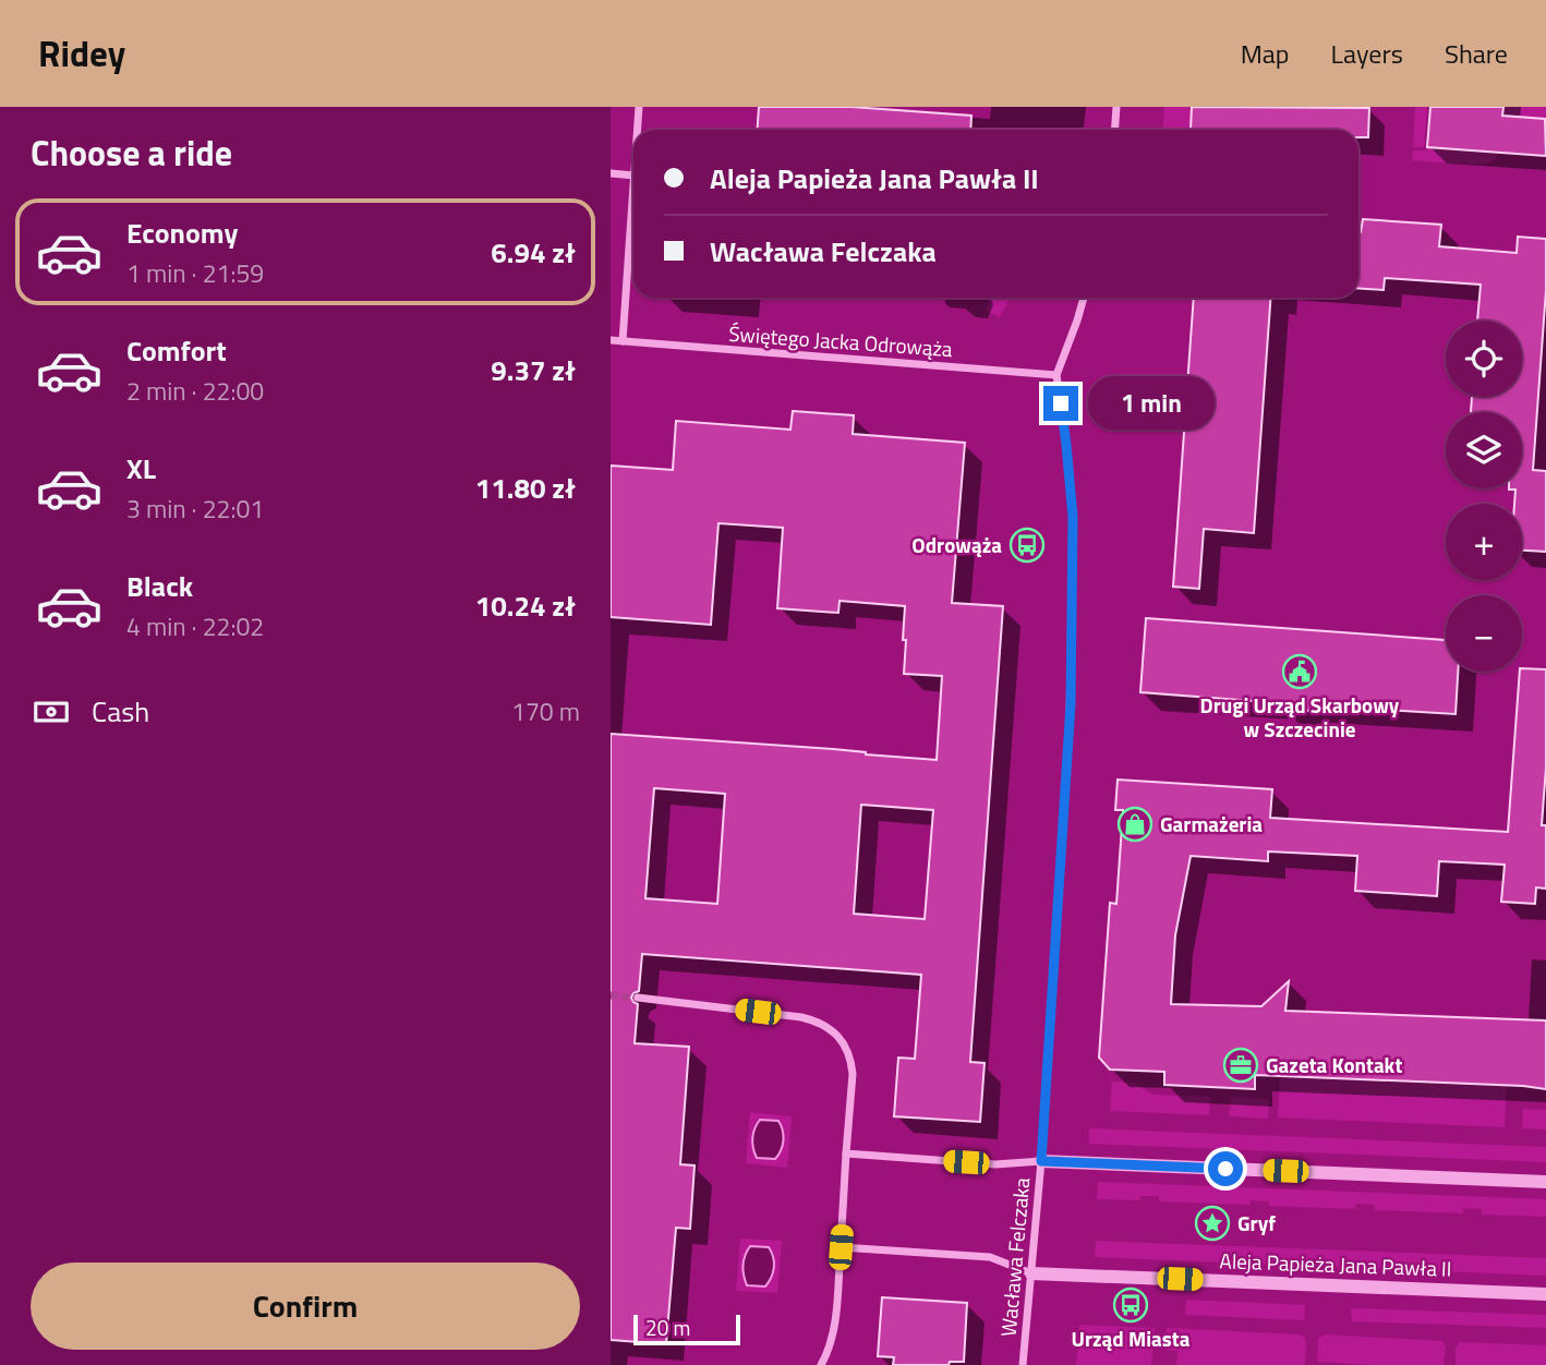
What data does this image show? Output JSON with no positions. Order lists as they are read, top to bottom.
{
  "streets": {
    "street": ["Świętego Jacka Odrowąża", "Wacława Felczaka", "Aleja Papieża Jana Pawła II"]
  },
  "crossings": [
    ["Świętego Jacka Odrowąża", "Wacława Felczaka"],
    ["Wacława Felczaka", "Aleja Papieża Jana Pawła II"]
  ],
  "places": {
    "bus stop": ["Odrowąża", "Urząd Miasta"],
    "public building": ["Drugi Urząd Skarbowy w Szczecinie"],
    "shop": ["Garmażeria"],
    "office": ["Gazeta Kontakt"],
    "place": ["Gryf"]
  },
  "scale_bar": "20 m",
  "page": {
    "header": "Ridey",
    "nav": ["Map", "Layers", "Share"],
    "heading": "Choose a ride",
    "banner": ["Aleja Papieża Jana Pawła II", "Wacława Felczaka"],
    "list": [
      {
        "name": "Economy",
        "note": "1 min · 21:59",
        "value": "6.94 zł"
      },
      {
        "name": "Comfort",
        "note": "2 min · 22:00",
        "value": "9.37 zł"
      },
      {
        "name": "XL",
        "note": "3 min · 22:01",
        "value": "11.80 zł"
      },
      {
        "name": "Black",
        "note": "4 min · 22:02",
        "value": "10.24 zł"
      }
    ],
    "map_buttons": ["+", "−"],
    "bubble": "1 min",
    "pay": ["Cash", "170 m"],
    "buttons": "Confirm",
    "scale": "20 m"
  }
}
